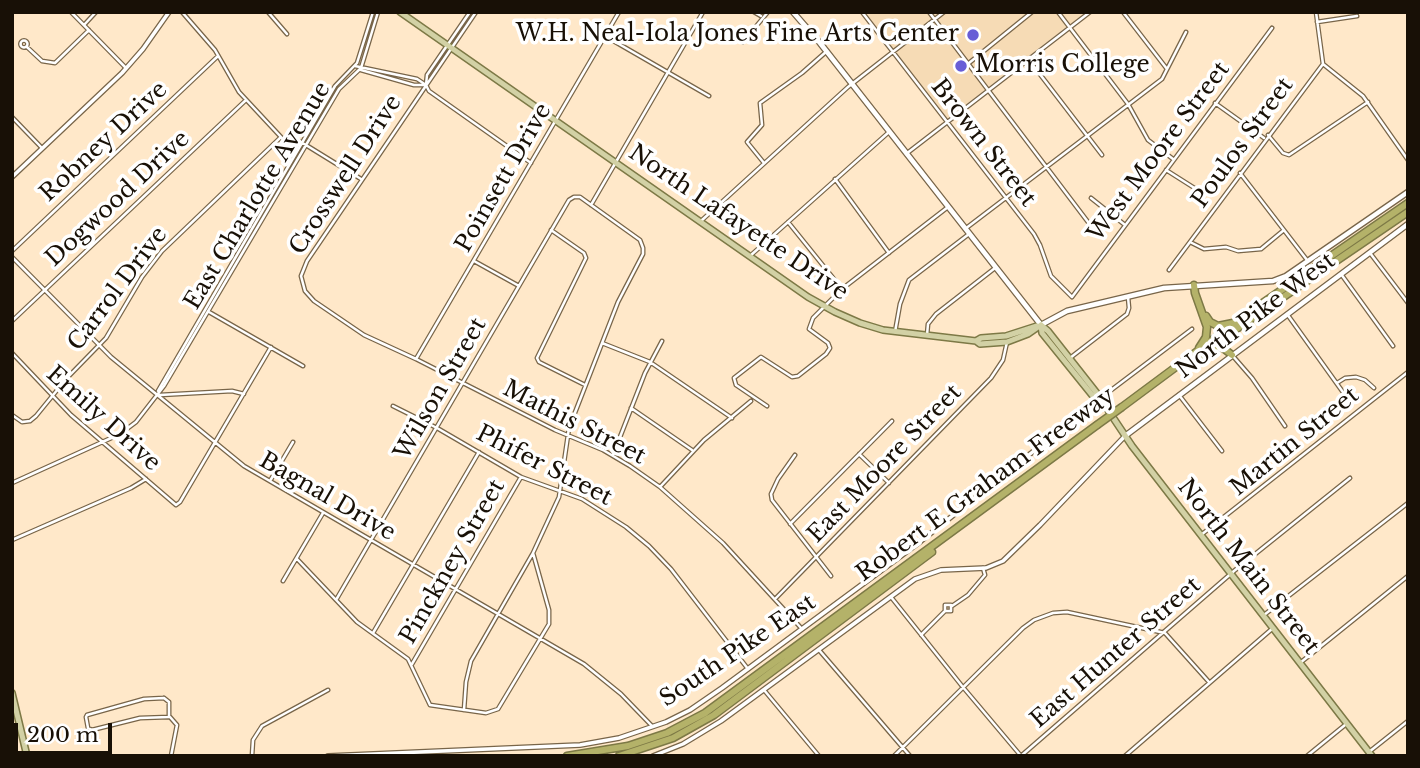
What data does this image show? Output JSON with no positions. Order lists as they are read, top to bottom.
{
  "streets": {
    "highway": ["Robert E Graham Freeway"],
    "main road": ["North Lafayette Drive", "North Pike West", "North Main Street"],
    "street": [
      "Robney Drive",
      "Brown Street",
      "Poulos Street",
      "West Moore Street",
      "Crosswell Drive",
      "Poinsett Drive",
      "East Charlotte Avenue",
      "Dogwood Drive",
      "Carrol Drive",
      "Wilson Street",
      "Emily Drive",
      "Mathis Street",
      "Martin Street",
      "East Moore Street",
      "Phifer Street",
      "Bagnal Drive",
      "Pinckney Street",
      "South Pike East",
      "East Hunter Street"
    ]
  },
  "crossings": [
    ["Brown Street", "West Moore Street"],
    ["Crosswell Drive", "North Lafayette Drive"],
    ["Crosswell Drive", "Mathis Street"],
    ["Poinsett Drive", "North Lafayette Drive"],
    ["Poinsett Drive", "Mathis Street"],
    ["East Charlotte Avenue", "Emily Drive"],
    ["East Charlotte Avenue", "Bagnal Drive"],
    ["Dogwood Drive", "Bagnal Drive"],
    ["North Lafayette Drive", "East Moore Street"],
    ["Carrol Drive", "Emily Drive"],
    ["Carrol Drive", "Bagnal Drive"],
    ["North Pike West", "North Main Street"],
    ["Wilson Street", "Mathis Street"],
    ["Wilson Street", "Phifer Street"],
    ["Wilson Street", "Bagnal Drive"],
    ["Emily Drive", "Bagnal Drive"],
    ["Mathis Street", "East Moore Street"],
    ["Mathis Street", "South Pike East"],
    ["Martin Street", "North Main Street"],
    ["Phifer Street", "Pinckney Street"],
    ["Phifer Street", "South Pike East"],
    ["Bagnal Drive", "Pinckney Street"],
    ["Bagnal Drive", "South Pike East"],
    ["North Main Street", "South Pike East"],
    ["North Main Street", "East Hunter Street"]
  ],
  "places": ["W.H. Neal-Iola Jones Fine Arts Center", "Morris College"],
  "scale_bar": "200 m"
}
